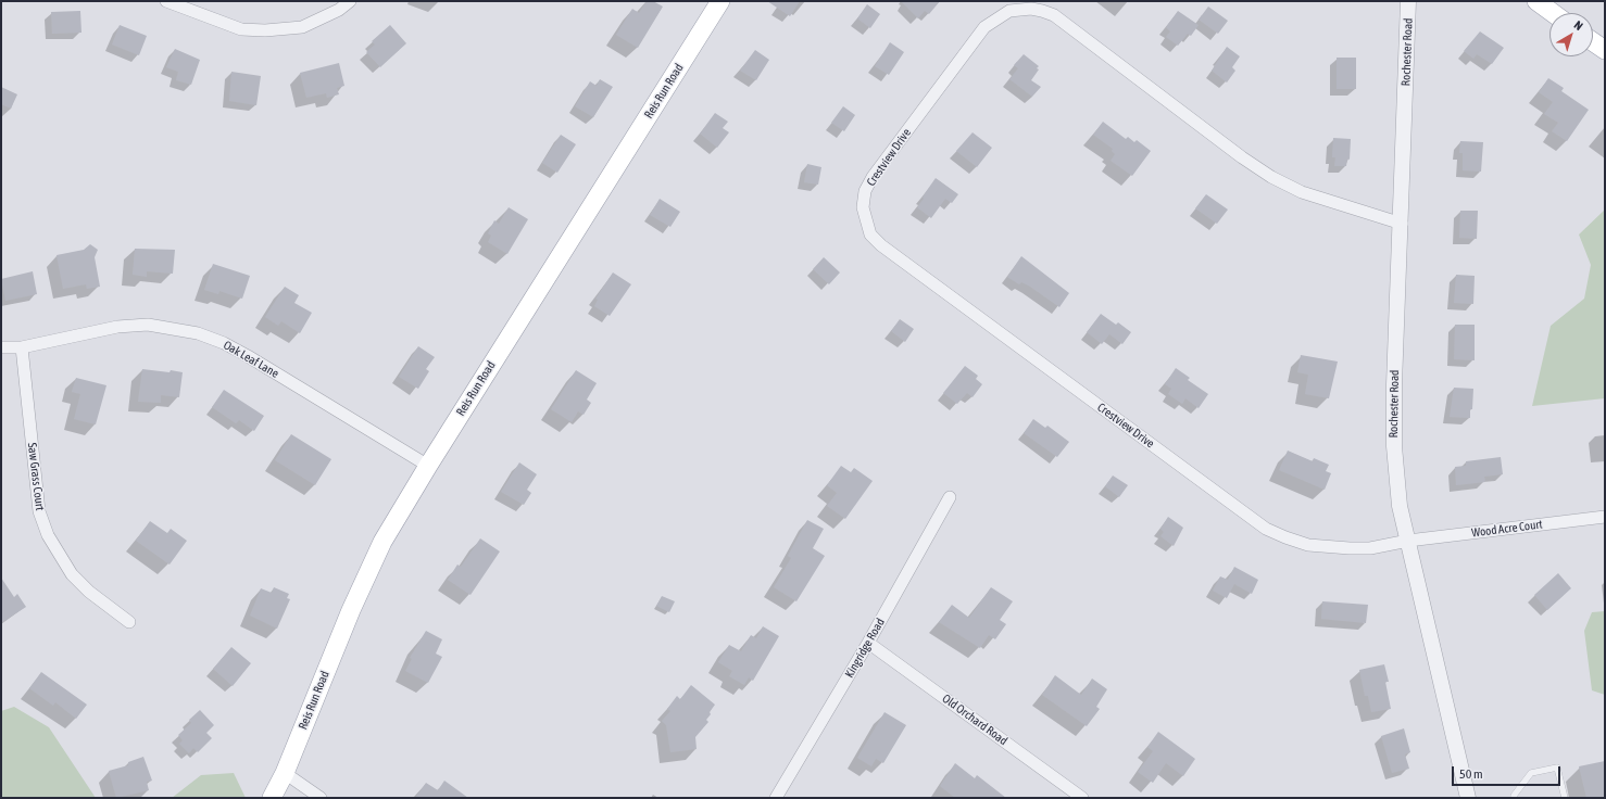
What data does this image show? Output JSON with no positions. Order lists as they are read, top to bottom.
{
  "streets": {
    "main road": ["Reis Run Road"],
    "street": [
      "Rochester Road",
      "Crestview Drive",
      "Oak Leaf Lane",
      "Saw Grass Court",
      "Wood Acre Court",
      "Kingridge Road",
      "Old Orchard Road"
    ]
  },
  "crossings": [
    ["Rochester Road", "Crestview Drive"],
    ["Rochester Road", "Wood Acre Court"],
    ["Reis Run Road", "Oak Leaf Lane"],
    ["Crestview Drive", "Wood Acre Court"],
    ["Oak Leaf Lane", "Saw Grass Court"],
    ["Kingridge Road", "Old Orchard Road"]
  ],
  "scale_bar": "50 m",
  "north": "top right"
}
